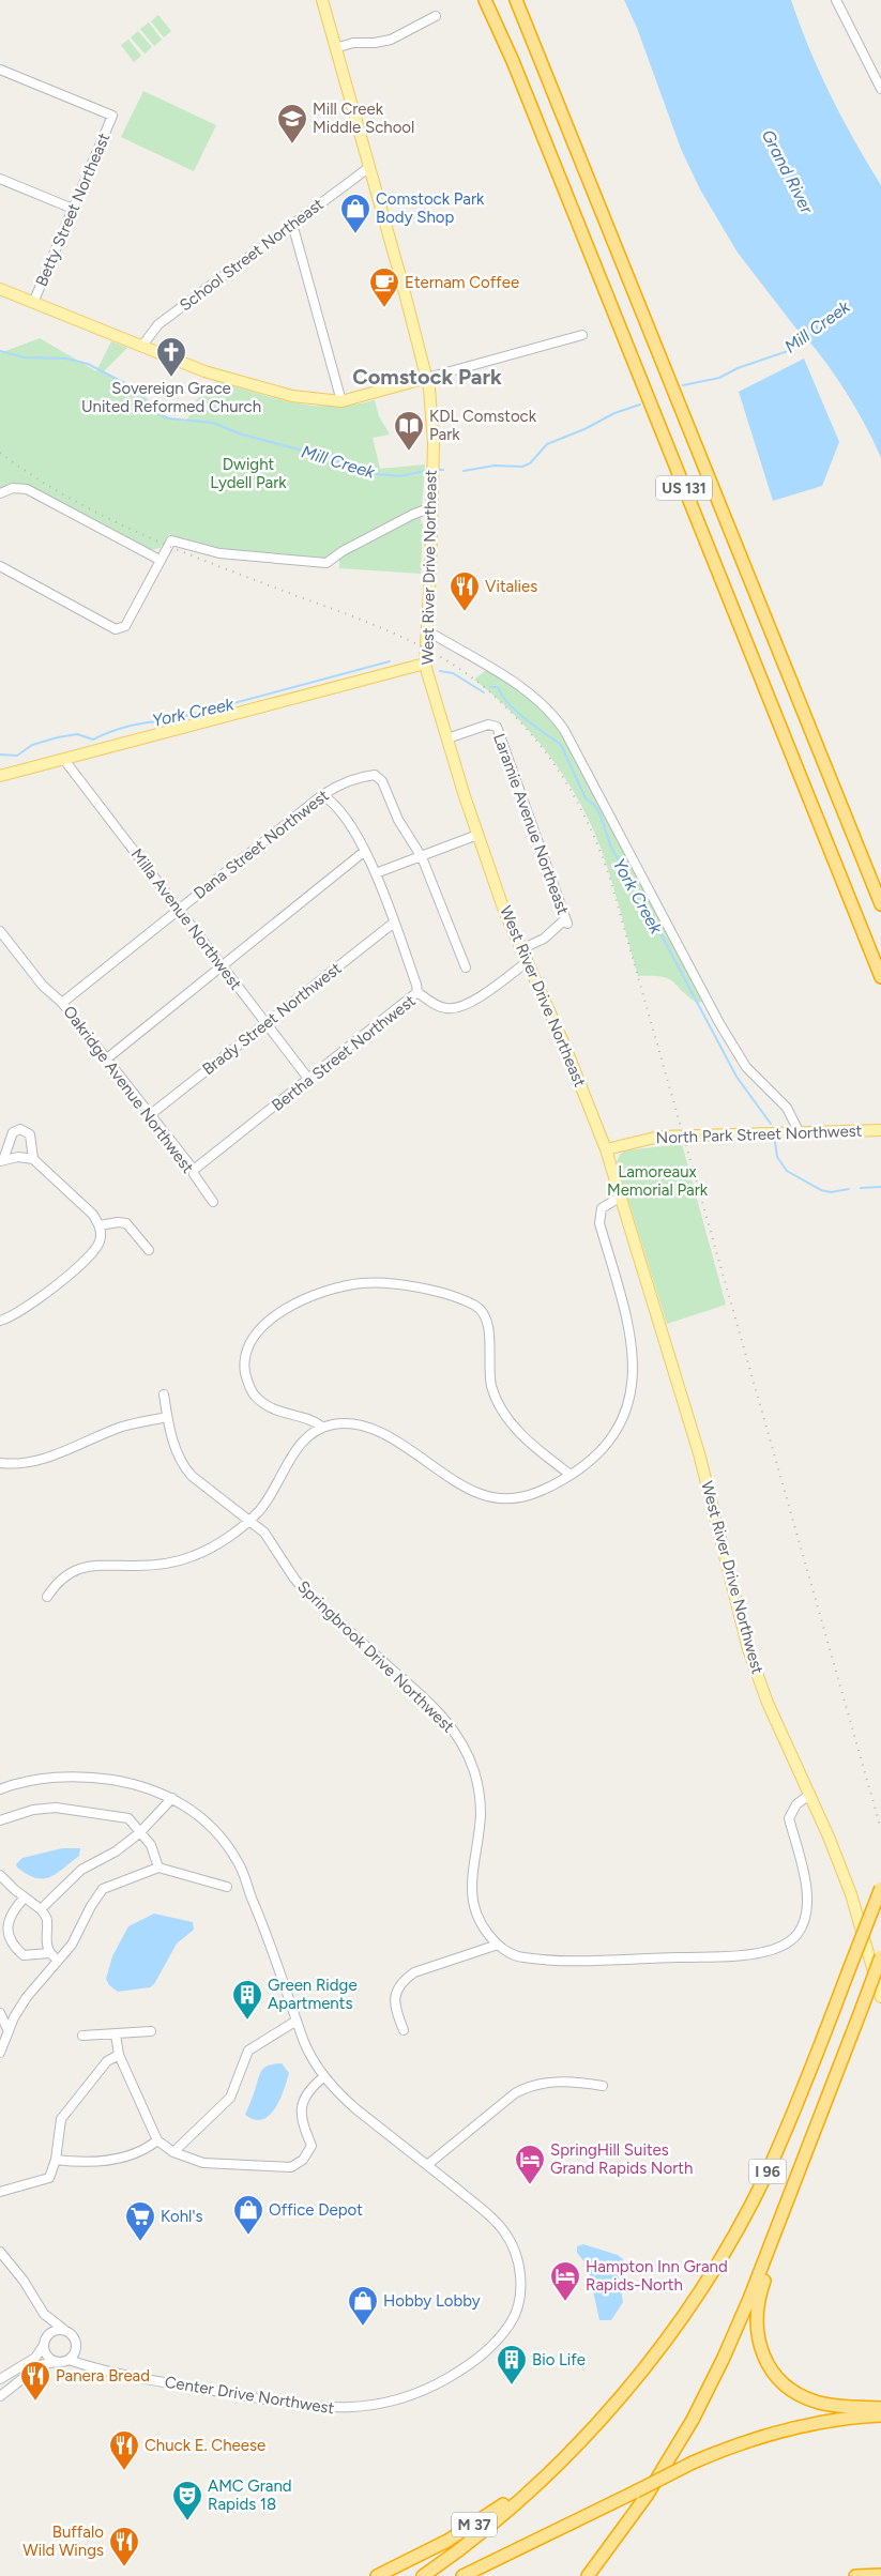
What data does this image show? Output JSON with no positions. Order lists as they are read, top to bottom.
{
  "streets": {
    "highway": ["US 131", "I 96", "M 37"],
    "main road": ["West River Drive Northeast", "North Park Street Northwest", "West River Drive Northwest"],
    "street": [
      "Betty Street Northeast",
      "School Street Northeast",
      "Laramie Avenue Northeast",
      "Dana Street Northwest",
      "Milla Avenue Northwest",
      "Brady Street Northwest",
      "Bertha Street Northwest",
      "Oakridge Avenue Northwest",
      "Springbrook Drive Northwest",
      "Center Drive Northwest"
    ]
  },
  "crossings": [
    ["School Street Northeast", "West River Drive Northeast"],
    ["West River Drive Northeast", "Laramie Avenue Northeast"],
    ["West River Drive Northeast", "Bertha Street Northwest"],
    ["West River Drive Northeast", "North Park Street Northwest"],
    ["West River Drive Northeast", "West River Drive Northwest"],
    ["Dana Street Northwest", "Milla Avenue Northwest"],
    ["Dana Street Northwest", "Oakridge Avenue Northwest"],
    ["Milla Avenue Northwest", "Brady Street Northwest"],
    ["Milla Avenue Northwest", "Bertha Street Northwest"],
    ["Brady Street Northwest", "Oakridge Avenue Northwest"],
    ["Bertha Street Northwest", "Oakridge Avenue Northwest"],
    ["North Park Street Northwest", "West River Drive Northwest"],
    ["West River Drive Northwest", "Springbrook Drive Northwest"],
    ["I 96", "M 37"]
  ],
  "districts": ["Comstock Park"],
  "water": ["Grand River", "Mill Creek", "York Creek"],
  "parks": ["Dwight Lydell Park", "Lamoreaux Memorial Park"],
  "places": {
    "school or university": ["Mill Creek Middle School"],
    "shop": ["Comstock Park Body Shop", "Office Depot", "Hobby Lobby"],
    "cafe": ["Eternam Coffee"],
    "church": ["Sovereign Grace United Reformed Church"],
    "library": ["KDL Comstock Park"],
    "restaurant": [
      "Vitalies",
      "Panera Bread",
      "Chuck E. Cheese",
      "Buffalo Wild Wings"
    ],
    "building": ["Green Ridge Apartments", "Bio Life"],
    "hotel": ["SpringHill Suites Grand Rapids North", "Hampton Inn Grand Rapids-North"],
    "supermarket": ["Kohl's"],
    "theatre": ["AMC Grand Rapids 18"]
  }
}
